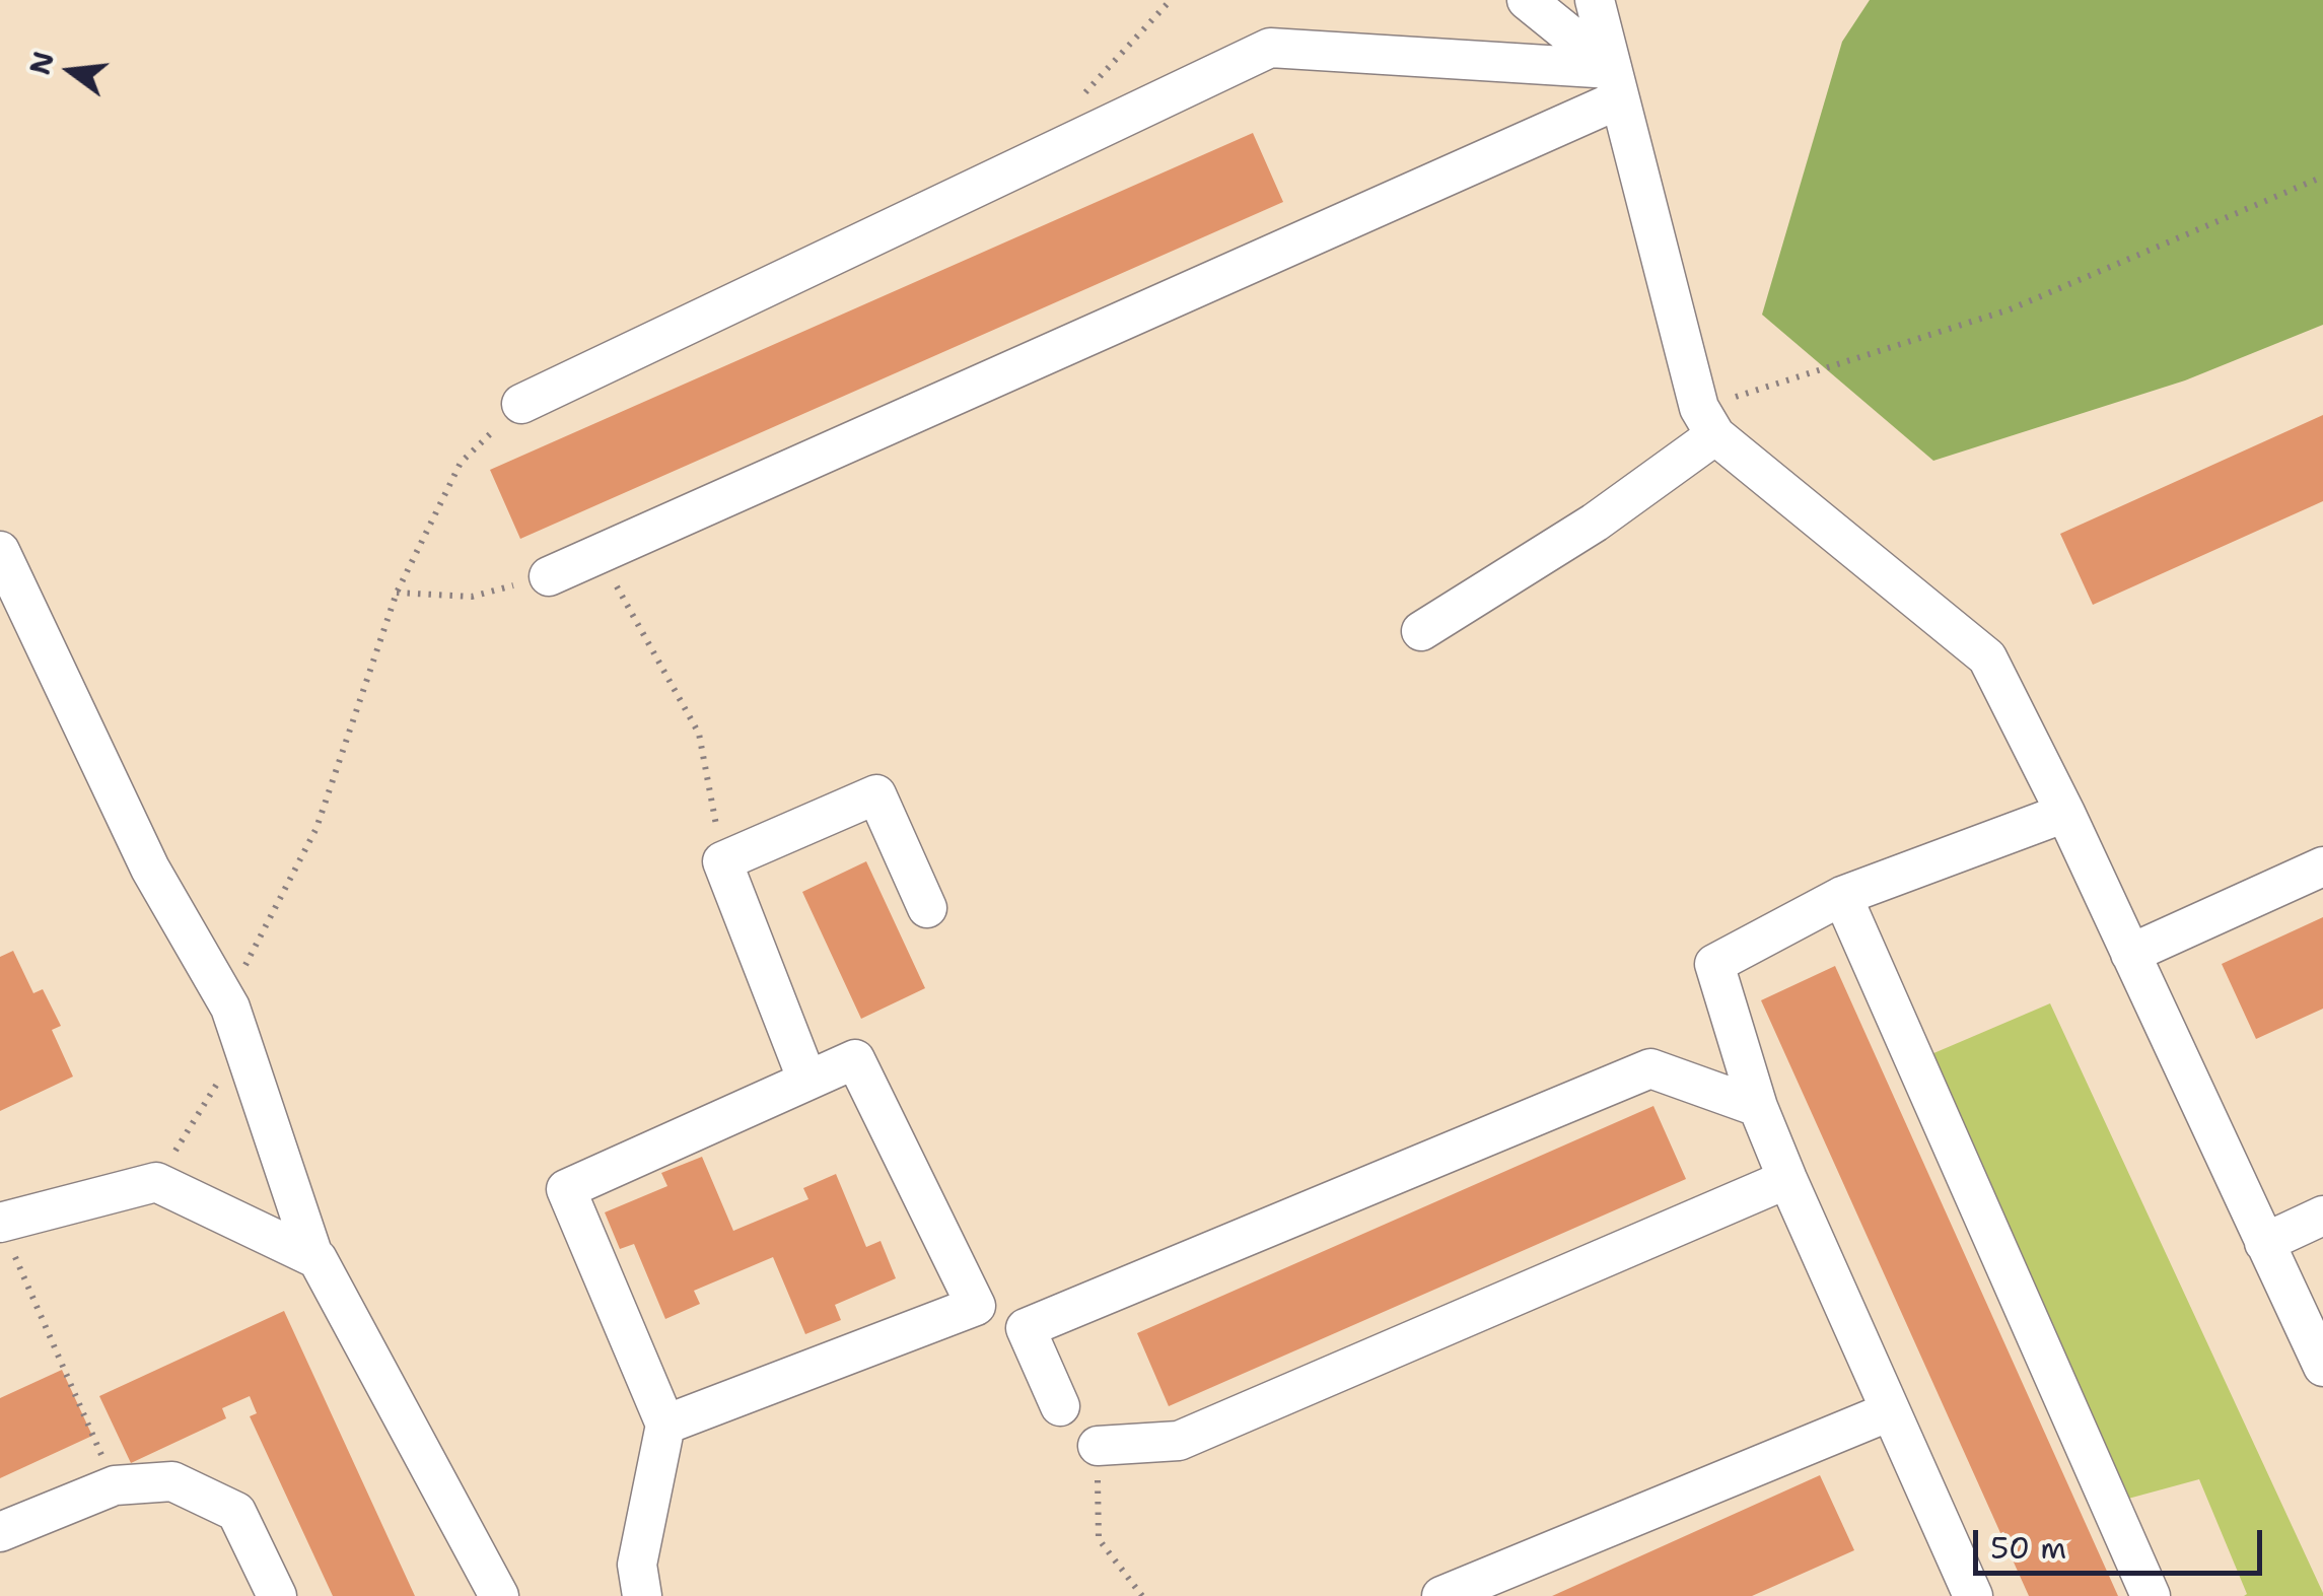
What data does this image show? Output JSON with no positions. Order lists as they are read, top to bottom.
{
  "scale_bar": "50 m",
  "north": "left"
}
